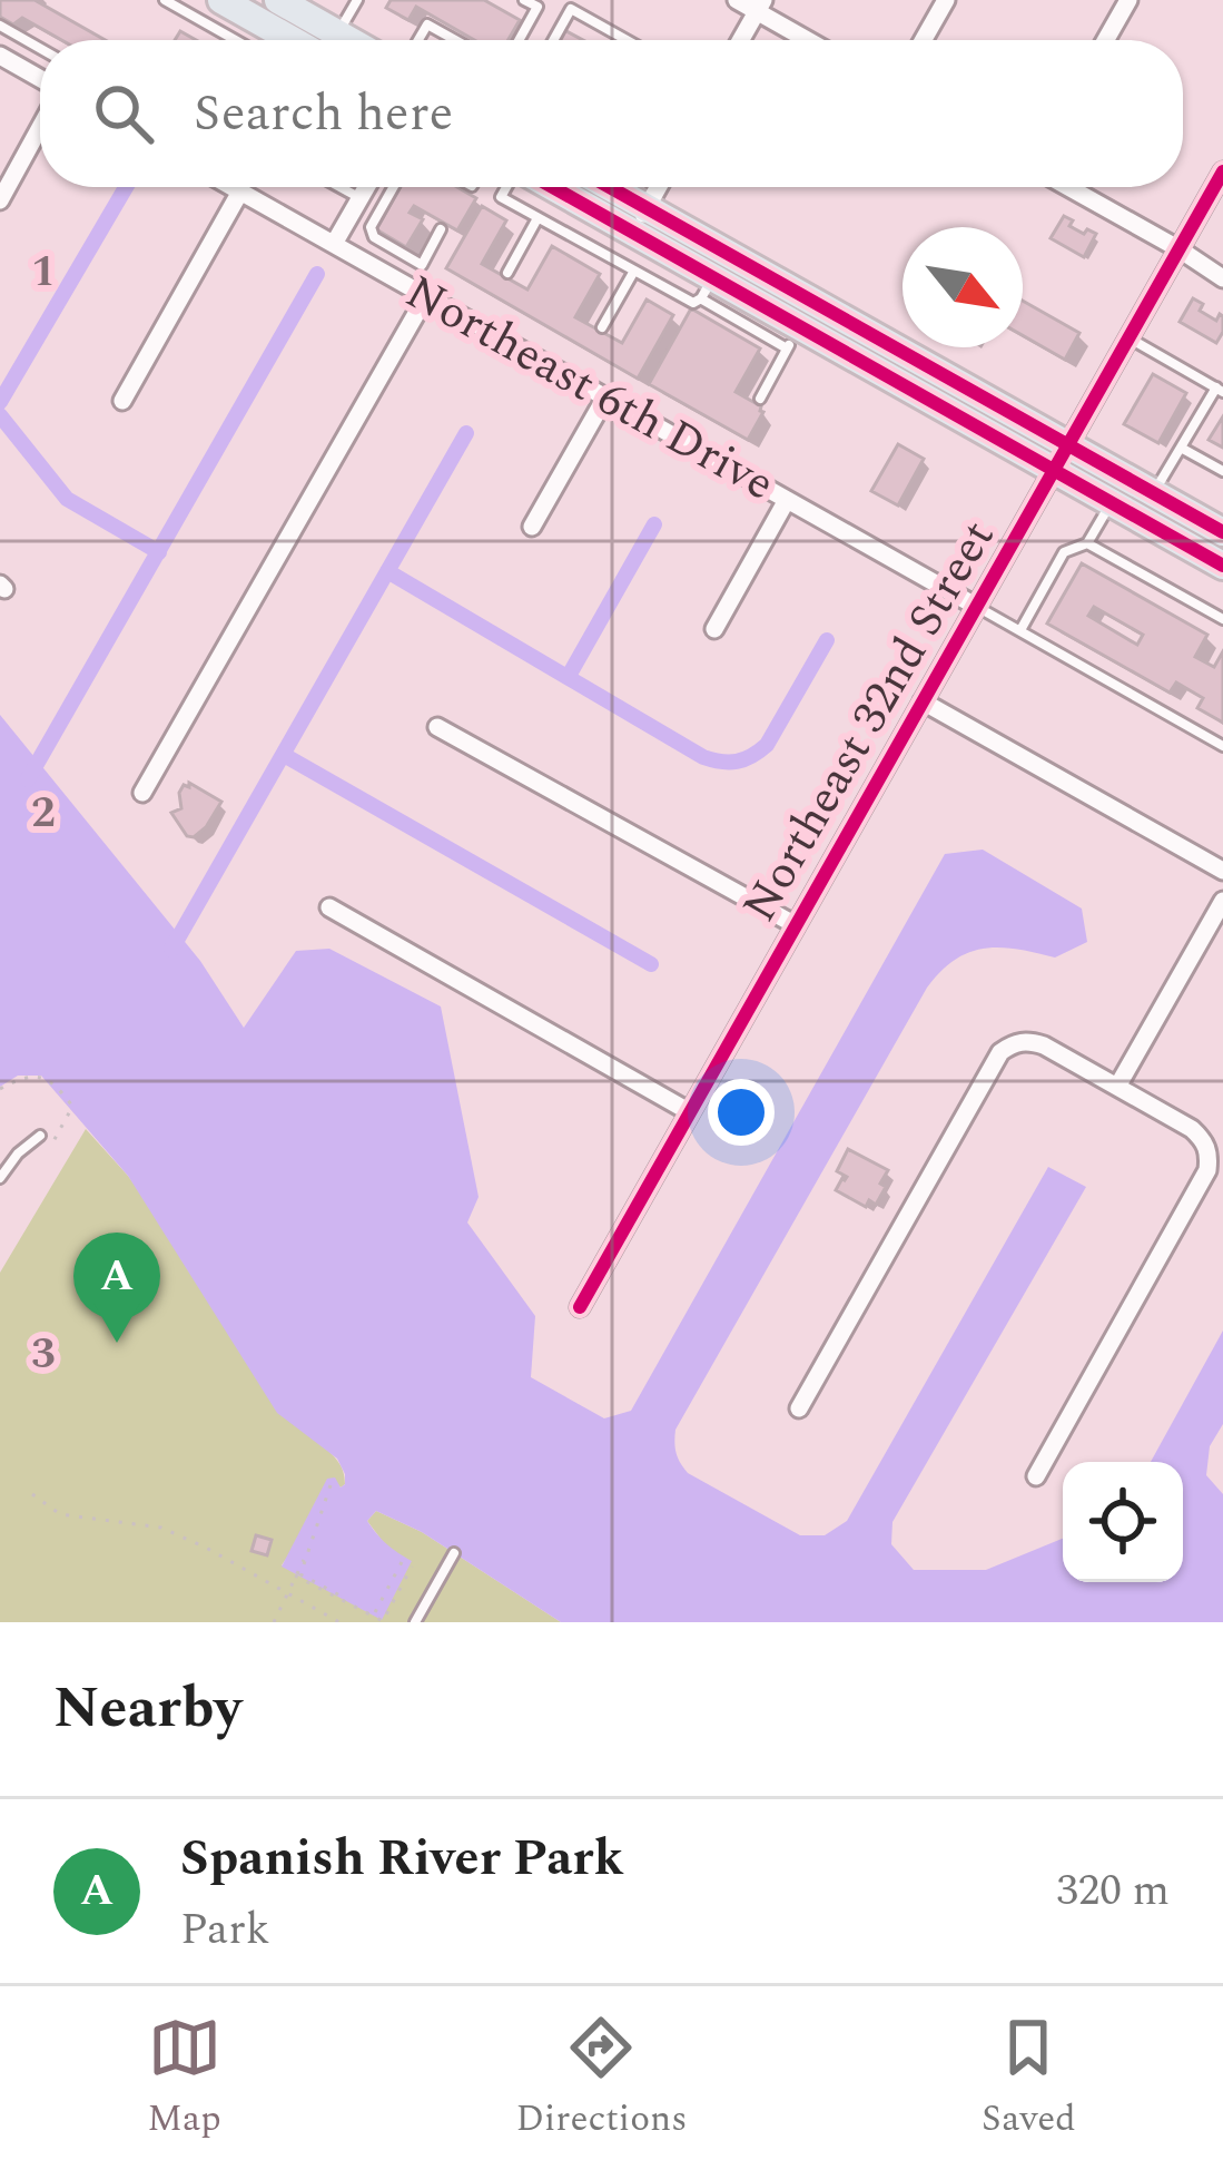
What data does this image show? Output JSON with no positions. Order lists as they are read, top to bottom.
{
  "streets": {
    "street": ["Northeast 6th Drive", "Northeast 32nd Street"]
  },
  "crossings": [
    ["Northeast 6th Drive", "Northeast 32nd Street"]
  ],
  "north": "bottom right",
  "page": {
    "search": "Search here",
    "pins": "A",
    "heading": "Nearby",
    "list": [
      {
        "mark": "A",
        "name": "Spanish River Park",
        "note": "Park",
        "value": "320 m"
      }
    ],
    "nav": ["Map", "Directions", "Saved"]
  },
  "grid": {
    "rows": ["1", "2", "3"]
  }
}
